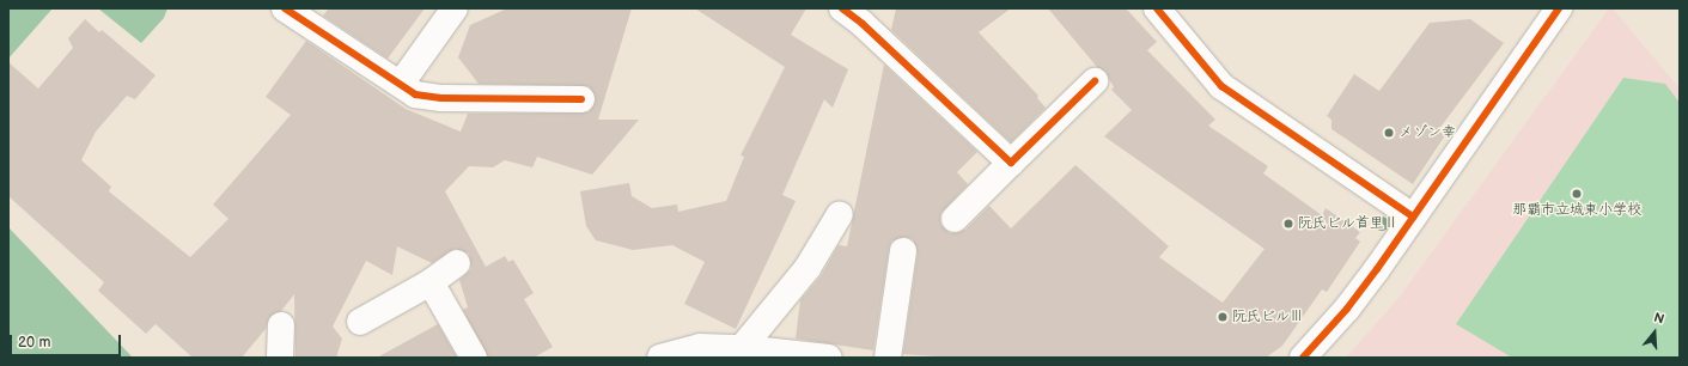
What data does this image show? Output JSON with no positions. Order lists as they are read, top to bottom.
{
  "places": [
    "メゾン幸",
    "那覇市立城東小学校",
    "阮氏ビル首里Ⅱ",
    "阮氏ビルⅢ"
  ],
  "scale_bar": "20 m",
  "north": "top"
}
